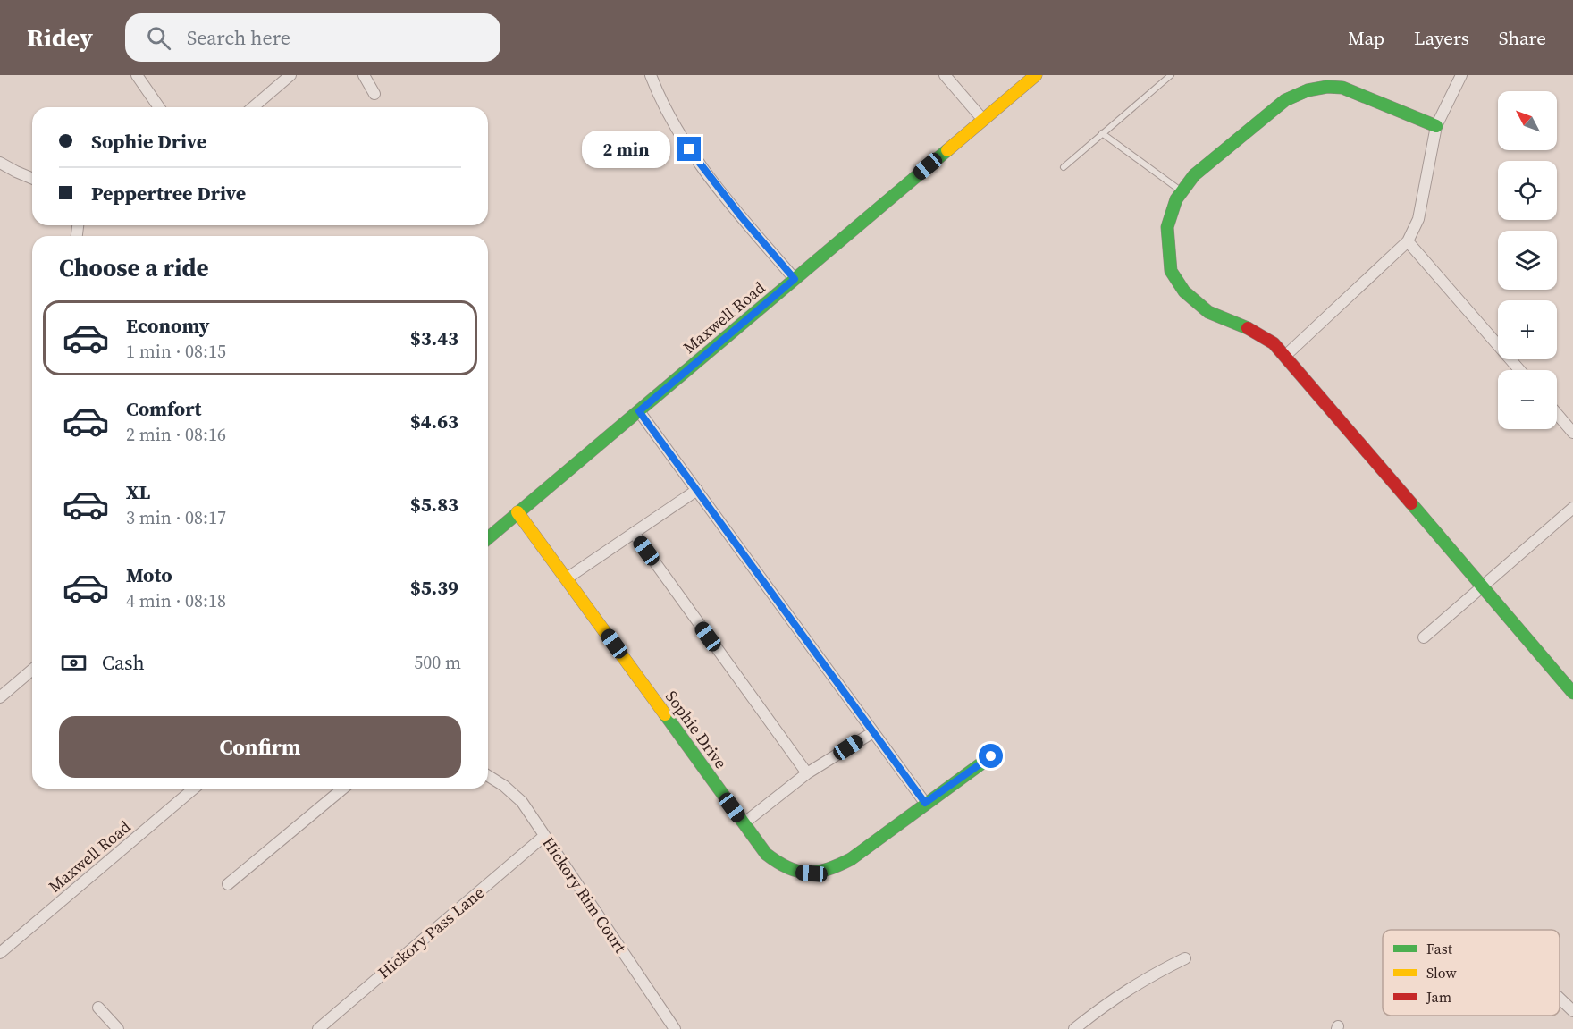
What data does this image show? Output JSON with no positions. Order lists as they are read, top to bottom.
{
  "streets": {
    "street": [
      "Maxwell Road",
      "Sophie Drive",
      "Hickory Rim Court",
      "Hickory Pass Lane"
    ]
  },
  "crossings": [
    ["Maxwell Road", "Sophie Drive"],
    ["Hickory Rim Court", "Hickory Pass Lane"]
  ],
  "legend": ["Fast", "Slow", "Jam"],
  "north": "top left",
  "page": {
    "header": "Ridey",
    "search": "Search here",
    "nav": ["Map", "Layers", "Share"],
    "map_buttons": ["+", "−"],
    "banner": ["Sophie Drive", "Peppertree Drive"],
    "bubble": "2 min",
    "heading": "Choose a ride",
    "list": [
      {
        "name": "Economy",
        "note": "1 min · 08:15",
        "value": "$3.43"
      },
      {
        "name": "Comfort",
        "note": "2 min · 08:16",
        "value": "$4.63"
      },
      {
        "name": "XL",
        "note": "3 min · 08:17",
        "value": "$5.83"
      },
      {
        "name": "Moto",
        "note": "4 min · 08:18",
        "value": "$5.39"
      }
    ],
    "pay": ["Cash", "500 m"],
    "buttons": "Confirm"
  }
}
